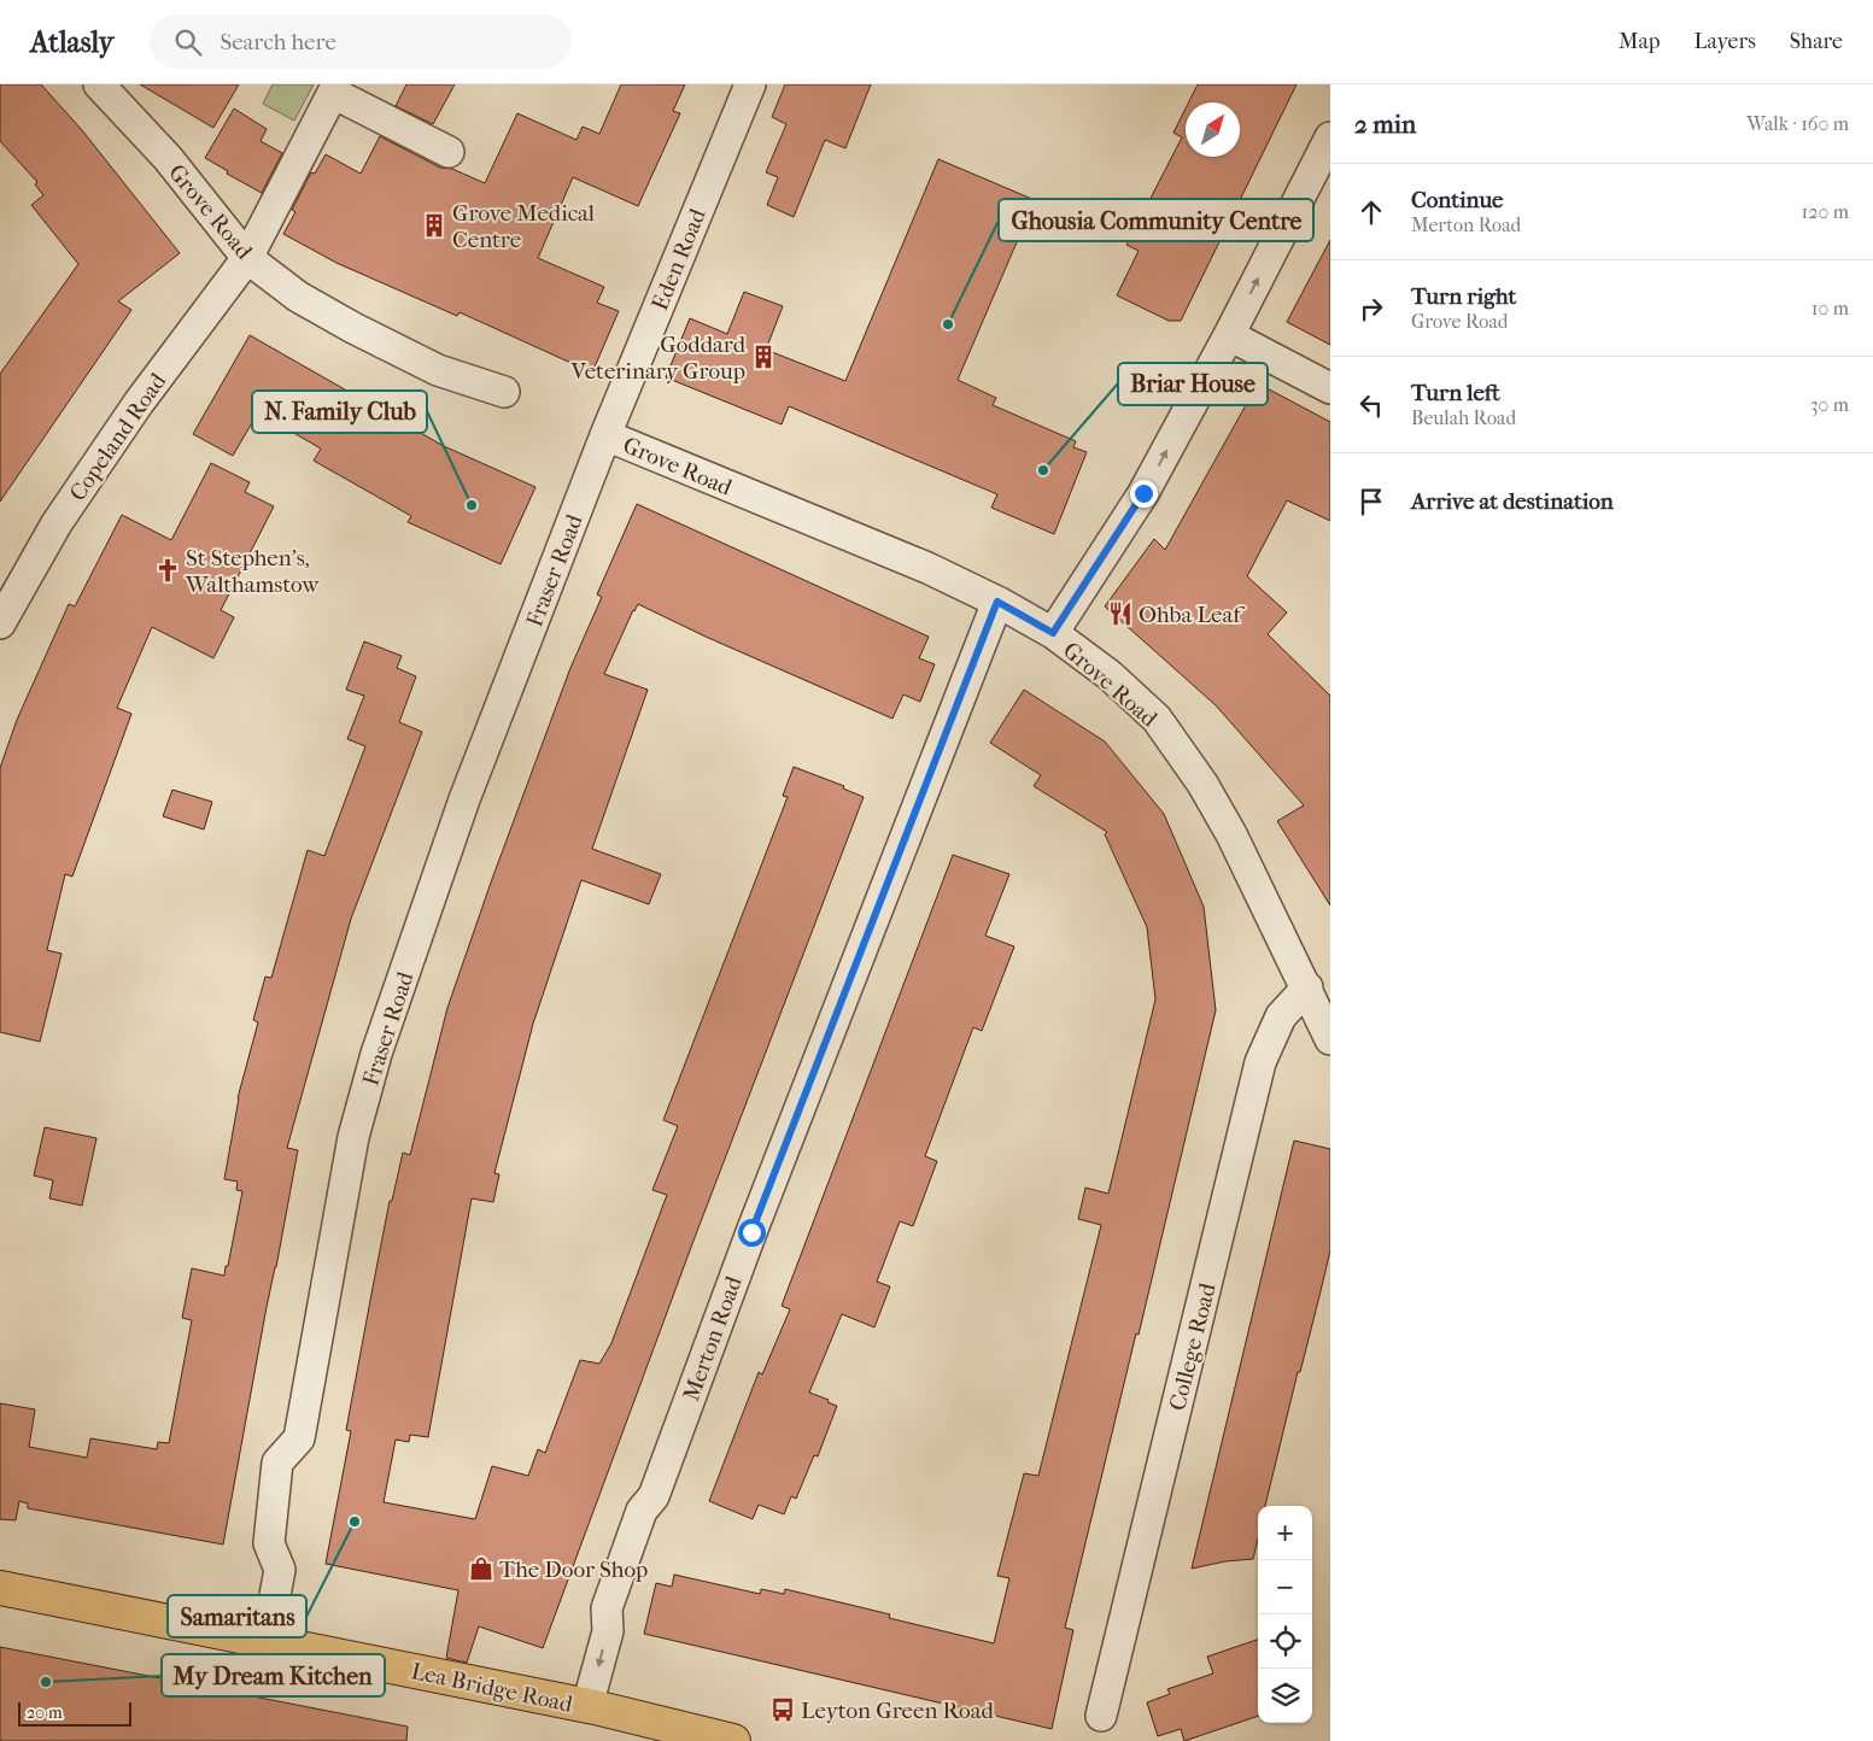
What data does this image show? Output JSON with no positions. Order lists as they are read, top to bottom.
{
  "streets": {
    "main road": ["Lea Bridge Road"],
    "street": [
      "Grove Road",
      "Eden Road",
      "Copeland Road",
      "Fraser Road",
      "Merton Road",
      "College Road"
    ]
  },
  "crossings": [
    ["Grove Road", "Eden Road"],
    ["Grove Road", "Copeland Road"],
    ["Grove Road", "Fraser Road"],
    ["Grove Road", "Merton Road"],
    ["Grove Road", "College Road"],
    ["Eden Road", "Fraser Road"],
    ["Fraser Road", "Lea Bridge Road"],
    ["Merton Road", "Lea Bridge Road"]
  ],
  "one_way": ["Merton Road"],
  "places": {
    "building": ["Grove Medical Centre", "Goddard Veterinary Group"],
    "other": [
      "Ghousia Community Centre",
      "Briar House",
      "N. Family Club",
      "Samaritans",
      "My Dream Kitchen"
    ],
    "church": ["St Stephen's, Walthamstow"],
    "restaurant": ["Ohba Leaf"],
    "shop": ["The Door Shop"],
    "bus stop": ["Leyton Green Road"]
  },
  "scale_bar": "20 m",
  "north": "top right",
  "page": {
    "header": "Atlasly",
    "search": "Search here",
    "nav": ["Map", "Layers", "Share"],
    "heading": ["2 min", "Walk · 160 m"],
    "list": [
      ["Continue", "Merton Road", "120 m"],
      ["Turn right", "Grove Road", "10 m"],
      ["Turn left", "Beulah Road", "30 m"],
      "Arrive at destination"
    ],
    "map_buttons": ["+", "−"],
    "scale": "20 m"
  }
}
